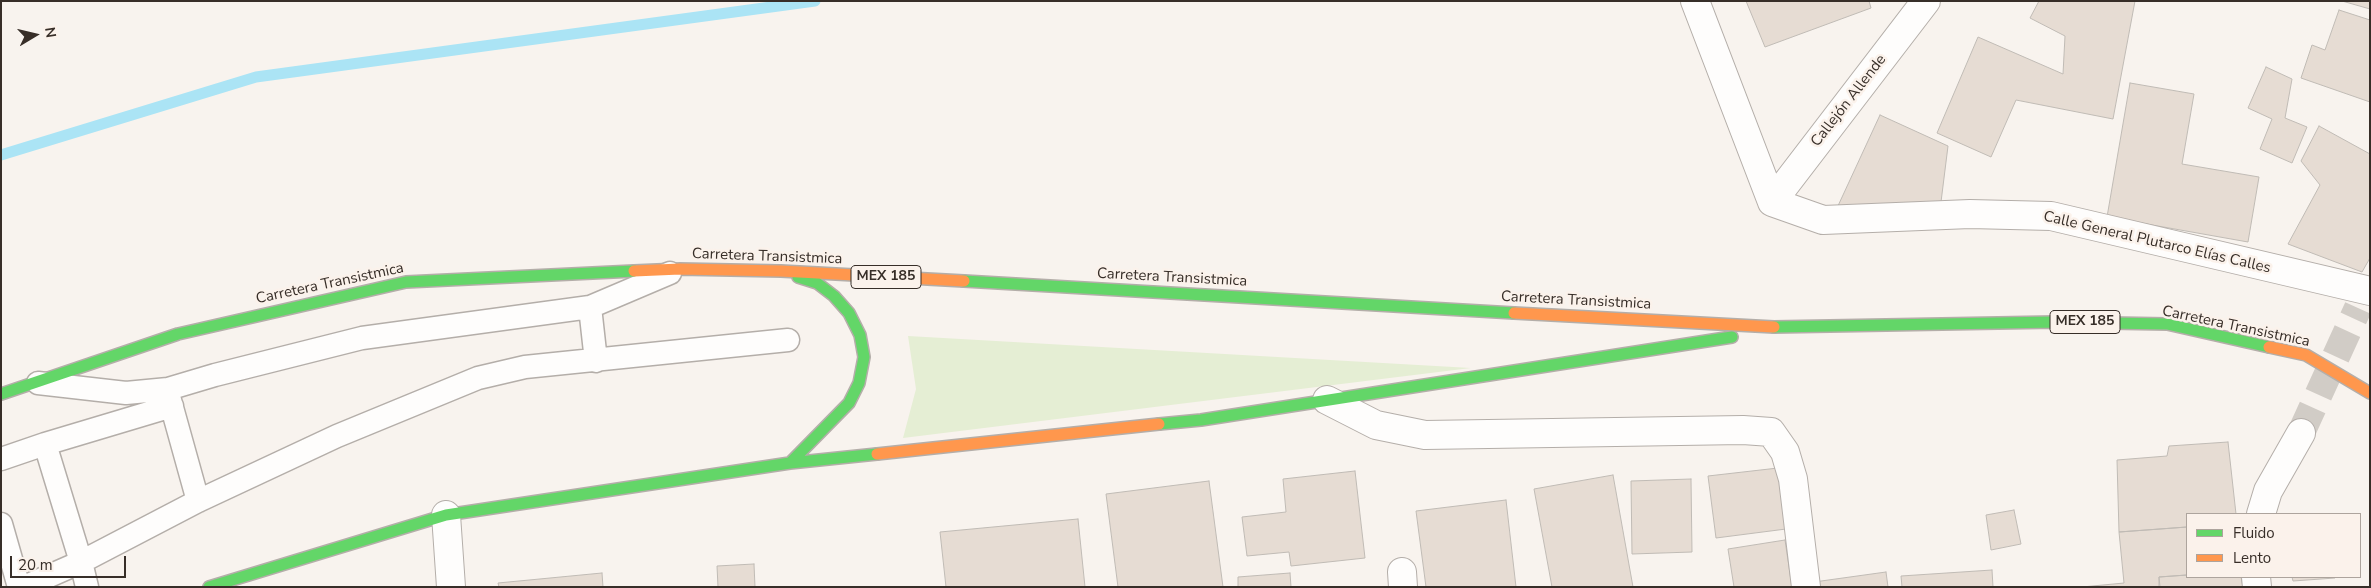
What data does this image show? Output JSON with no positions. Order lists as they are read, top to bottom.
{
  "streets": {
    "main road": ["Carretera Transistmica", "MEX 185"],
    "street": ["Callejón Allende", "Calle General Plutarco Elías Calles"]
  },
  "crossings": [
    ["Callejón Allende", "Calle General Plutarco Elías Calles"]
  ],
  "legend": ["Fluido", "Lento"],
  "scale_bar": "20 m",
  "north": "right"
}
